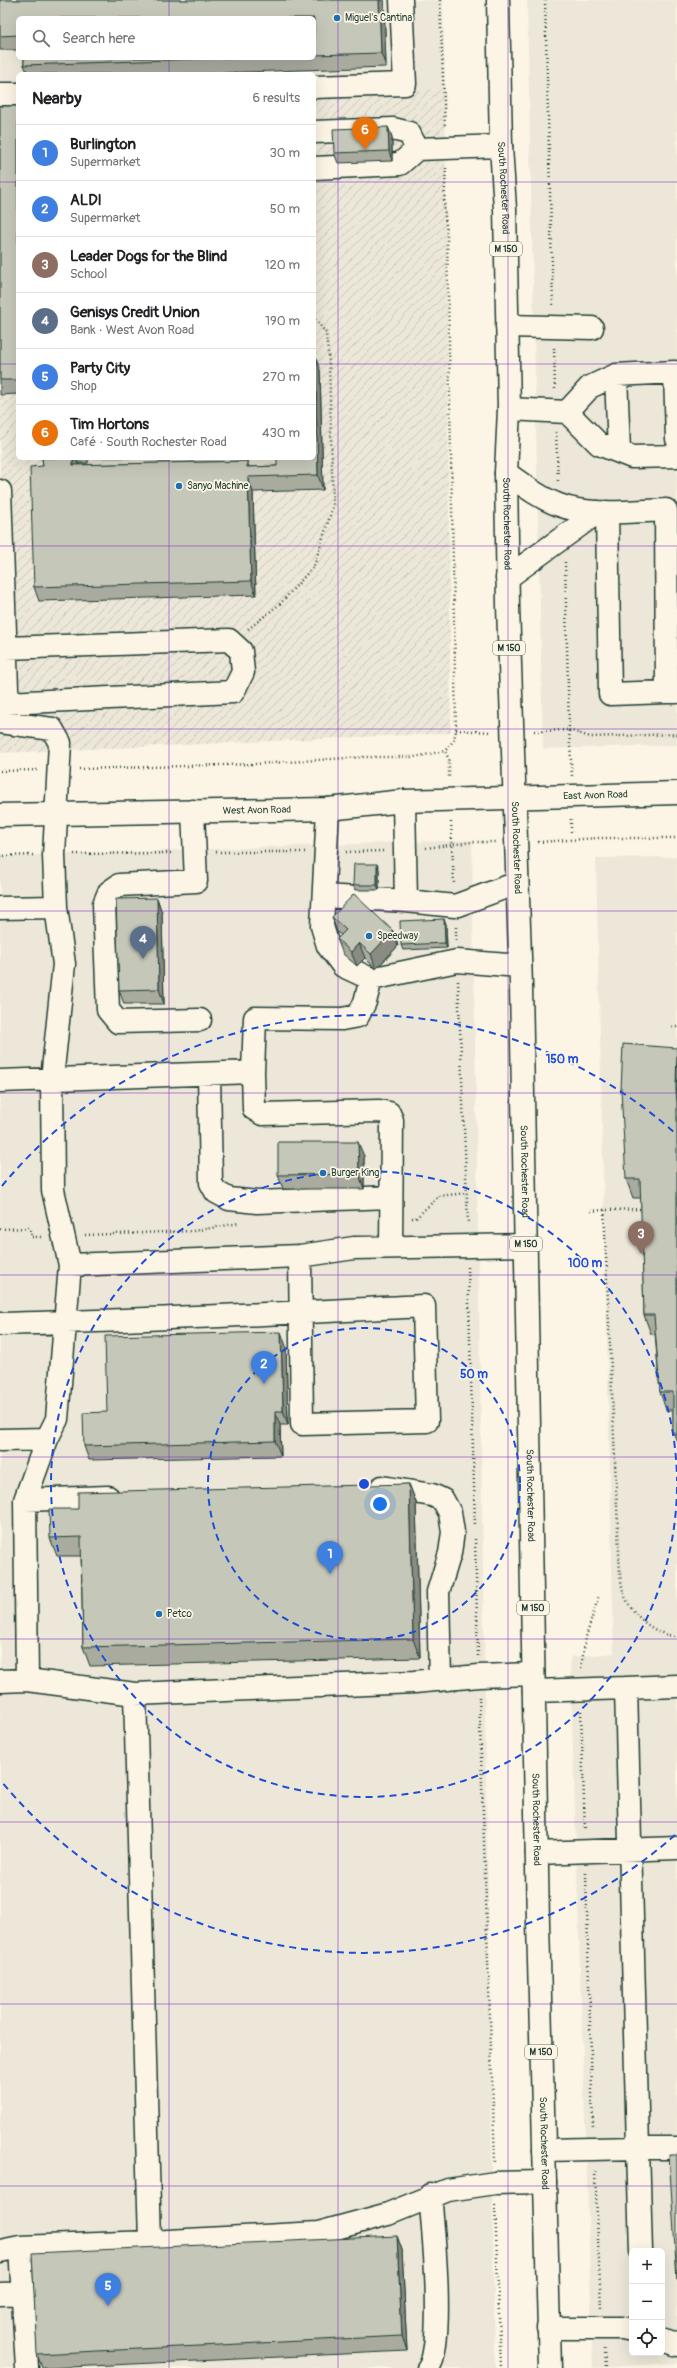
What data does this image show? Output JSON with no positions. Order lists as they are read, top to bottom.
{
  "streets": {
    "main road": [
      "South Rochester Road",
      "M 150",
      "East Avon Road",
      "West Avon Road"
    ]
  },
  "crossings": [
    ["South Rochester Road", "East Avon Road"],
    ["South Rochester Road", "West Avon Road"],
    ["East Avon Road", "West Avon Road"]
  ],
  "places": [
    "Miguel's Cantina",
    "Sanyo Machine",
    "Speedway",
    "Burger King",
    "Petco"
  ],
  "page": {
    "search": "Search here",
    "heading": ["Nearby", "6 results"],
    "pins": [
      "6",
      "4",
      "3",
      "2",
      "1",
      "5"
    ],
    "list": [
      {
        "mark": "1",
        "name": "Burlington",
        "note": "Supermarket",
        "value": "30 m"
      },
      {
        "mark": "2",
        "name": "ALDI",
        "note": "Supermarket",
        "value": "50 m"
      },
      {
        "mark": "3",
        "name": "Leader Dogs for the Blind",
        "note": "School",
        "value": "120 m"
      },
      {
        "mark": "4",
        "name": "Genisys Credit Union",
        "note": "Bank · West Avon Road",
        "value": "190 m"
      },
      {
        "mark": "5",
        "name": "Party City",
        "note": "Shop",
        "value": "270 m"
      },
      {
        "mark": "6",
        "name": "Tim Hortons",
        "note": "Café · South Rochester Road",
        "value": "430 m"
      }
    ],
    "map_buttons": ["+", "−"]
  },
  "rings": ["150 m", "100 m", "50 m"]
}
